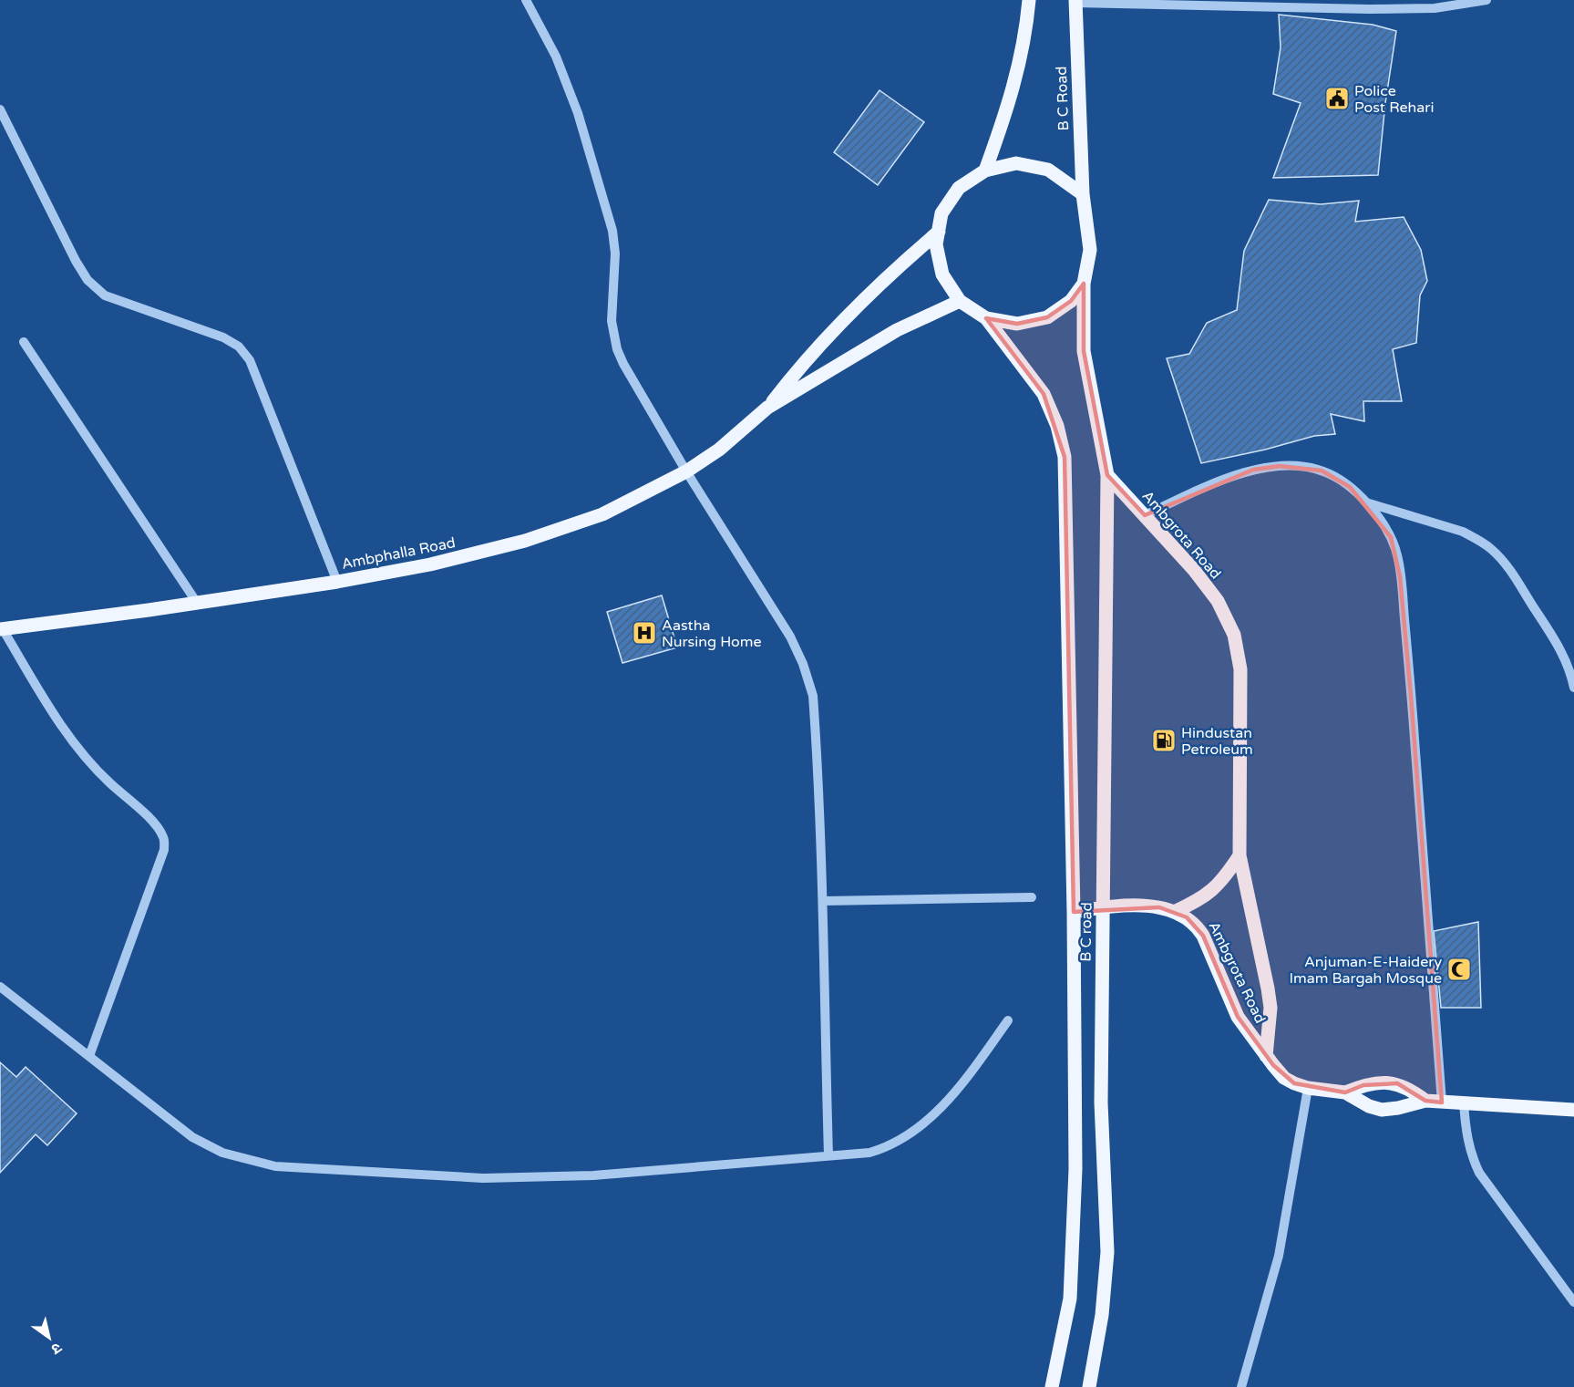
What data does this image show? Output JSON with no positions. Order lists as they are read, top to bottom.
{
  "streets": {
    "main road": [
      "B C Road",
      "Ambgrota Road",
      "Ambphalla Road",
      "B C road"
    ]
  },
  "crossings": [
    ["B C Road", "B C road"],
    ["Ambgrota Road", "B C road"]
  ],
  "places": {
    "public building": ["Police Post Rehari"],
    "hospital": ["Aastha Nursing Home"],
    "fuel station": ["Hindustan Petroleum"],
    "mosque": ["Anjuman-E-Haidery Imam Bargah Mosque"]
  },
  "north": "bottom right"
}
